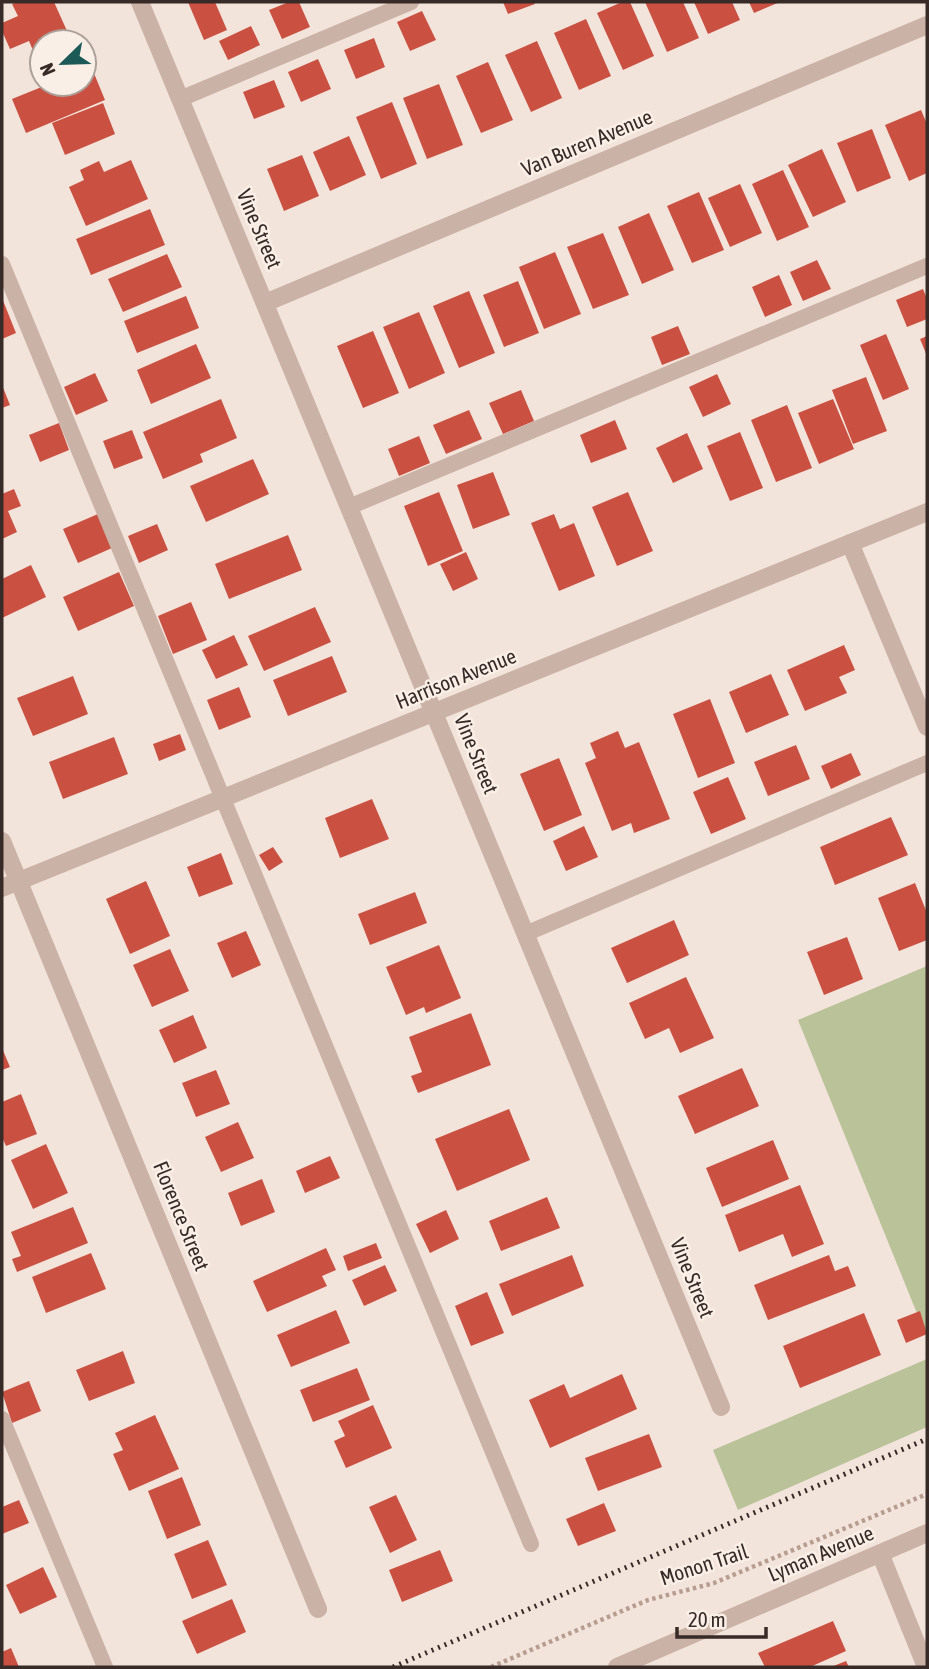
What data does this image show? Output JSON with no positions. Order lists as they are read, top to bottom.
{
  "streets": {
    "street": [
      "Van Buren Avenue",
      "Vine Street",
      "Harrison Avenue",
      "Florence Street",
      "Lyman Avenue"
    ],
    "path": ["Monon Trail"]
  },
  "crossings": [
    ["Van Buren Avenue", "Vine Street"],
    ["Vine Street", "Harrison Avenue"],
    ["Harrison Avenue", "Florence Street"]
  ],
  "scale_bar": "20 m",
  "north": "bottom left"
}
